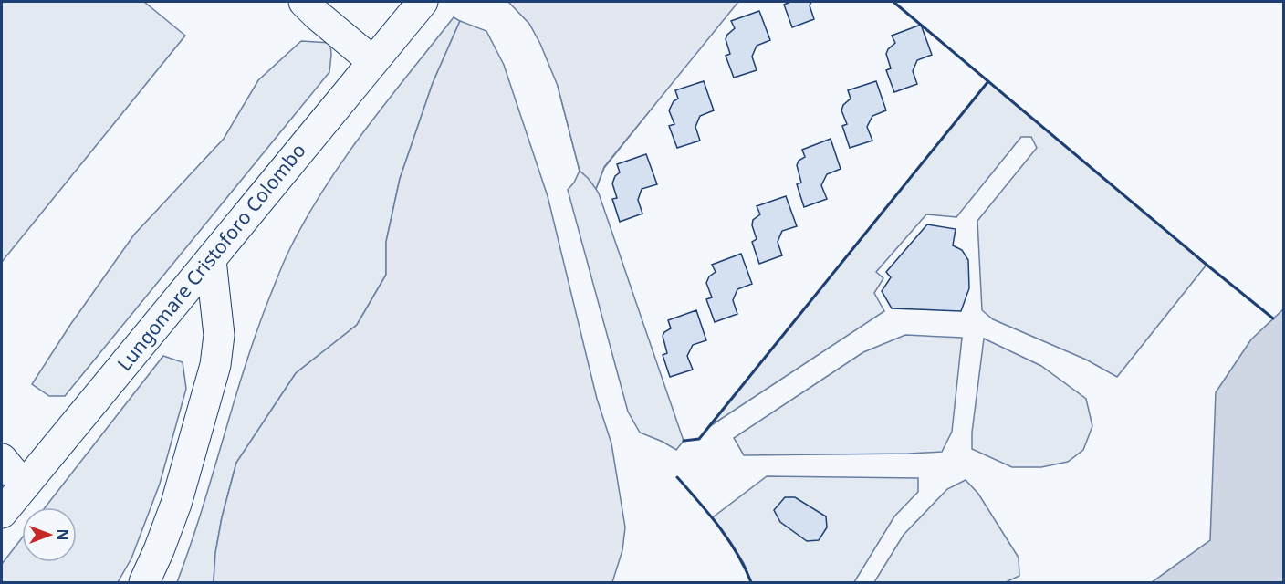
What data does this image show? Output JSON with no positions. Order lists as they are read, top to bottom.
{
  "streets": {
    "main road": ["Lungomare Cristoforo Colombo"]
  },
  "north": "right"
}
